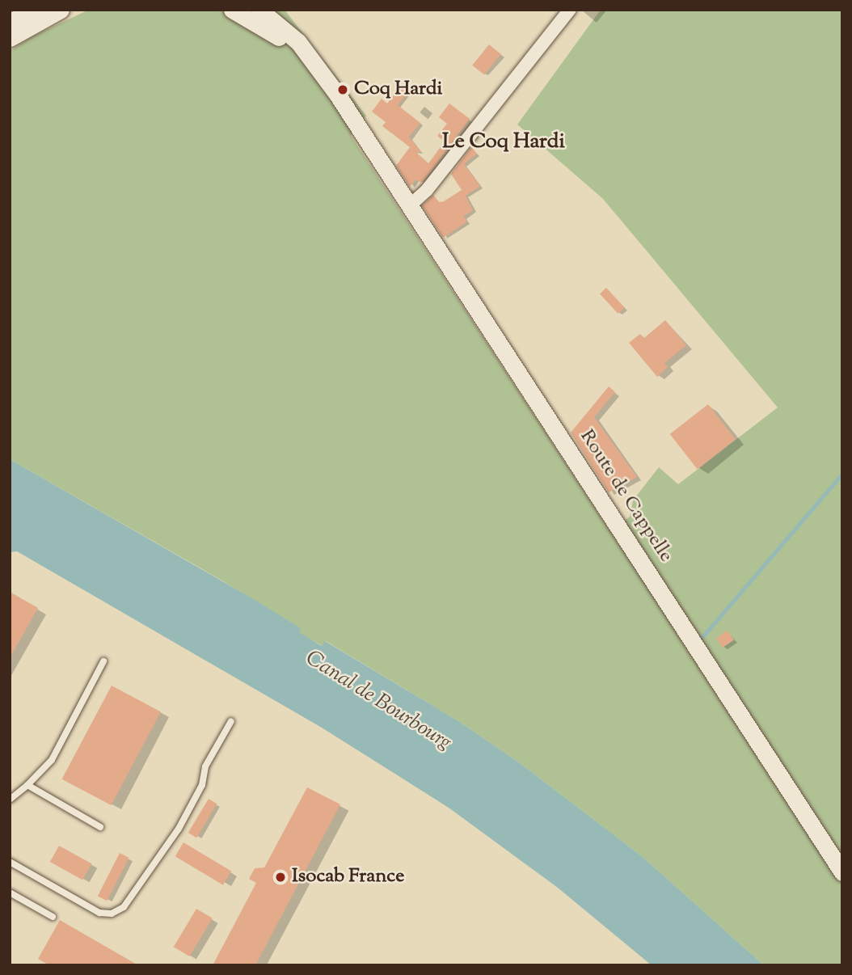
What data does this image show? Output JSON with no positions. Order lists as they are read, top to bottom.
{
  "streets": {
    "main road": ["Route de Cappelle"]
  },
  "districts": ["Le Coq Hardi"],
  "water": ["Canal de Bourbourg"],
  "places": ["Coq Hardi", "Isocab France"]
}
